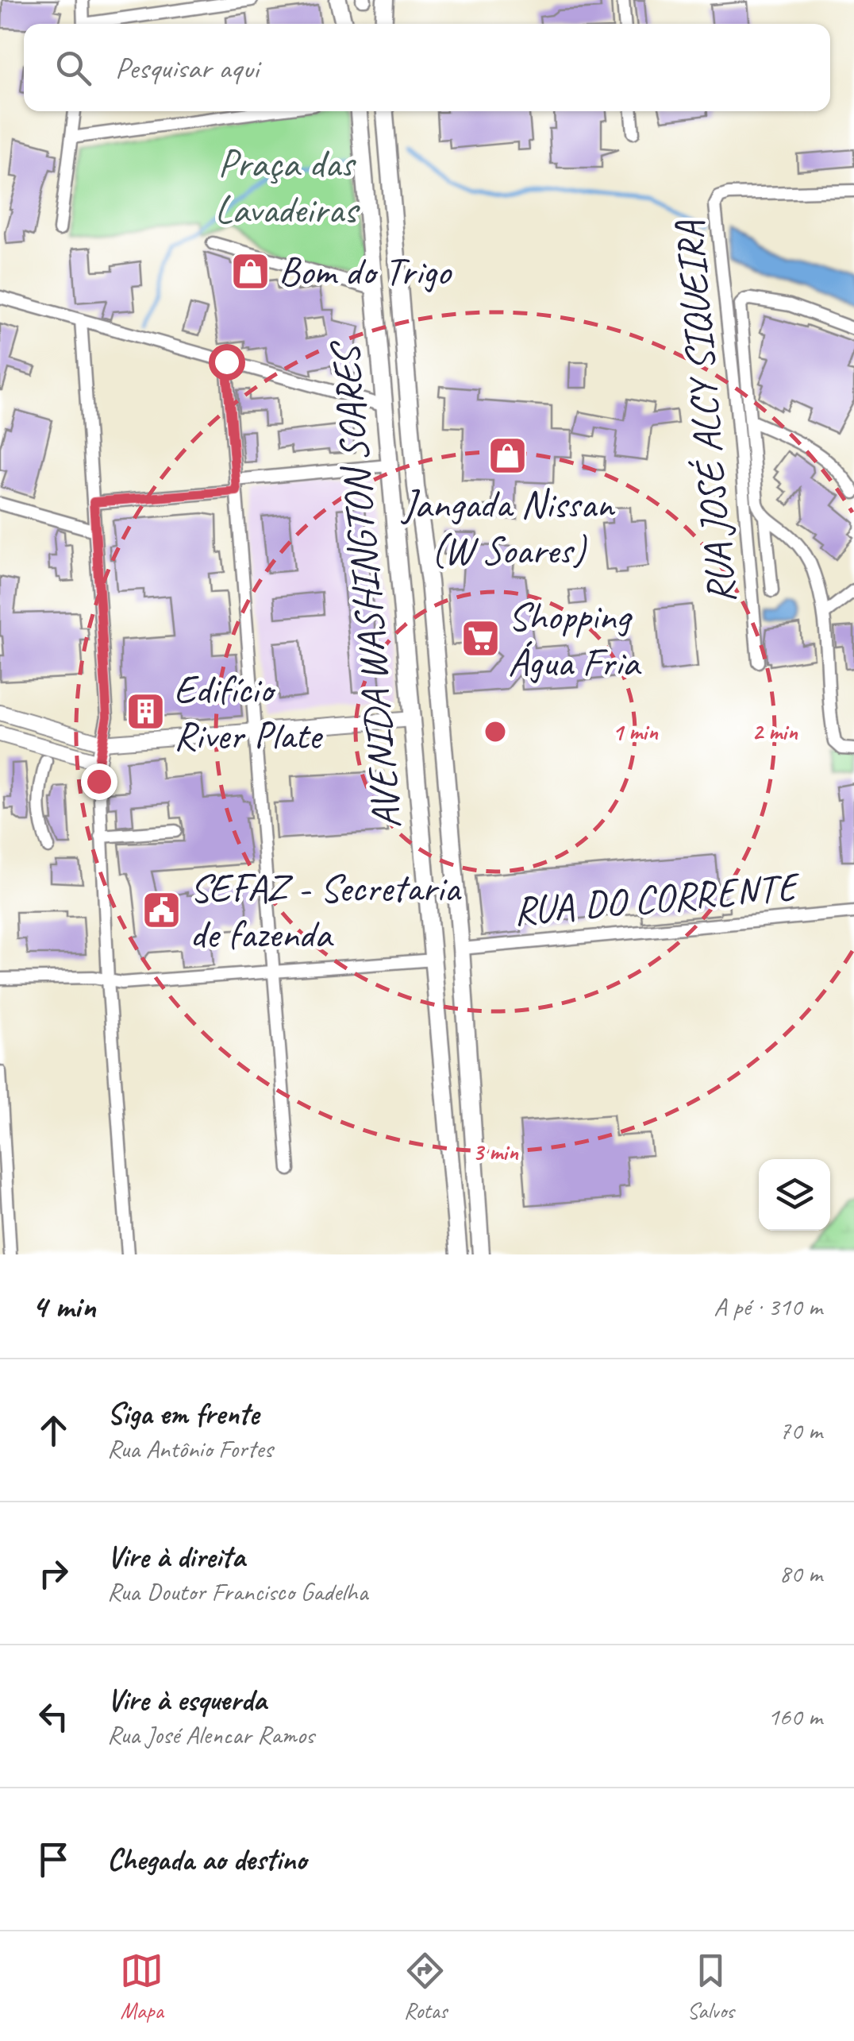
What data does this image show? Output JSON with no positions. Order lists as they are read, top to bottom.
{
  "streets": {
    "highway": ["AVENIDA WASHINGTON SOARES"],
    "street": ["RUA JOSÉ ALCY SIQUEIRA", "RUA DO CORRENTE"]
  },
  "crossings": [
    ["AVENIDA WASHINGTON SOARES", "RUA DO CORRENTE"]
  ],
  "parks": ["Praça das Lavadeiras"],
  "places": {
    "shop": ["Bom do Trigo", "Jangada Nissan (W Soares)"],
    "supermarket": ["Shopping Água Fria"],
    "building": ["Edifício River Plate"],
    "public building": ["SEFAZ - Secretaria de fazenda"]
  },
  "page": {
    "search": "Pesquisar aqui",
    "heading": ["4 min", "A pé · 310 m"],
    "list": [
      ["Siga em frente", "Rua Antônio Fortes", "70 m"],
      ["Vire à direita", "Rua Doutor Francisco Gadelha", "80 m"],
      ["Vire à esquerda", "Rua José Alencar Ramos", "160 m"],
      "Chegada ao destino"
    ],
    "nav": ["Mapa", "Rotas", "Salvos"]
  },
  "rings": ["1 min", "2 min", "3 min"]
}
